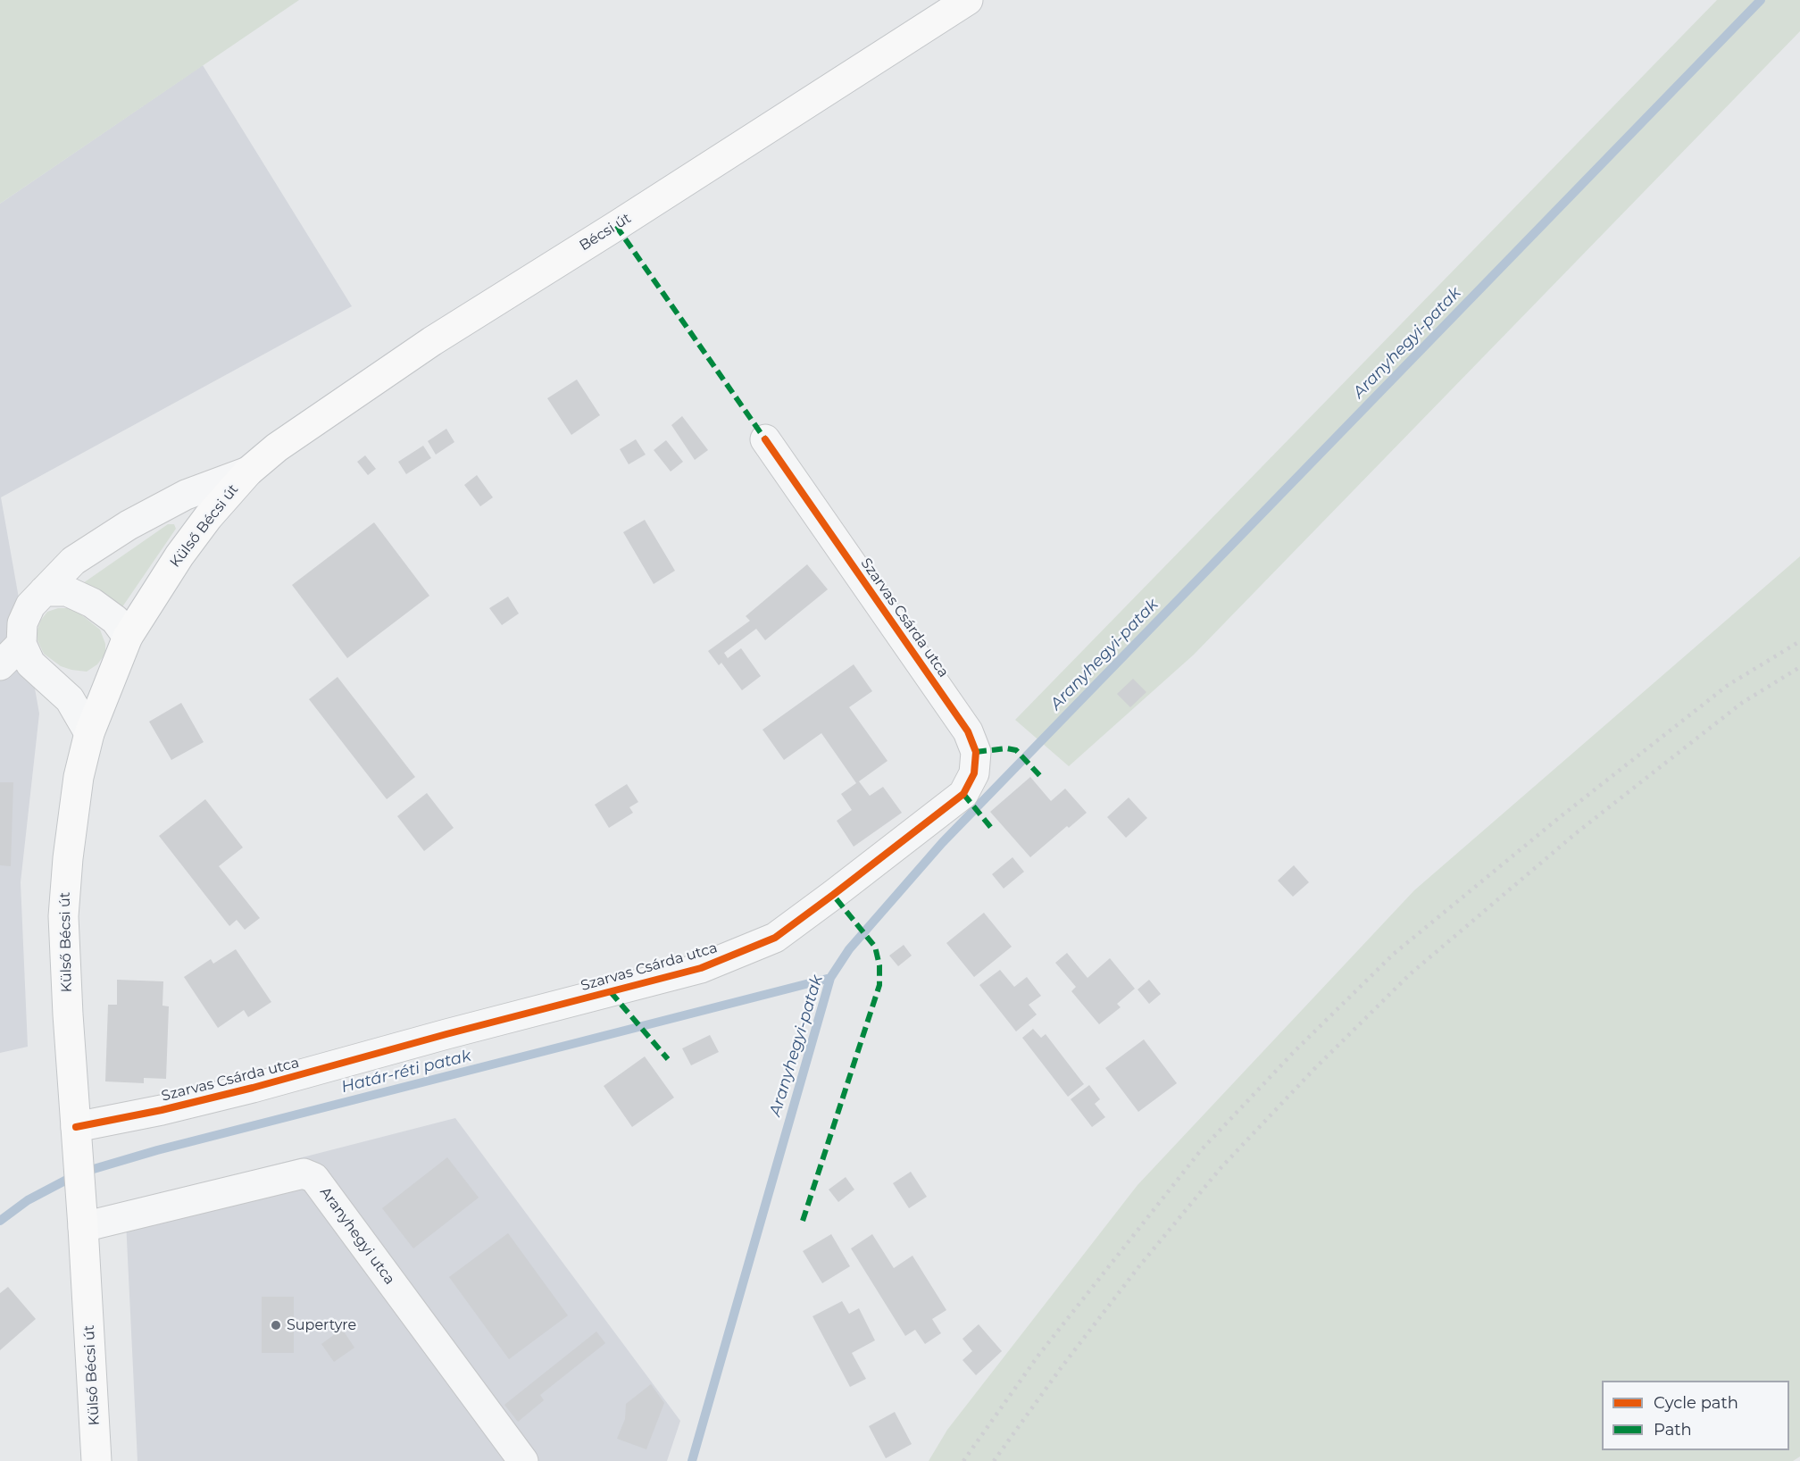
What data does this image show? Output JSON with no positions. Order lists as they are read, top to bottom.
{
  "streets": {
    "main road": ["Bécsi út", "Külső Bécsi út"],
    "street": ["Szarvas Csárda utca", "Aranyhegyi utca"]
  },
  "crossings": [
    ["Bécsi út", "Külső Bécsi út"],
    ["Külső Bécsi út", "Szarvas Csárda utca"],
    ["Külső Bécsi út", "Aranyhegyi utca"]
  ],
  "water": ["Aranyhegyi-patak", "Határ-réti patak"],
  "places": ["Supertyre"],
  "legend": ["Cycle path", "Path"]
}
